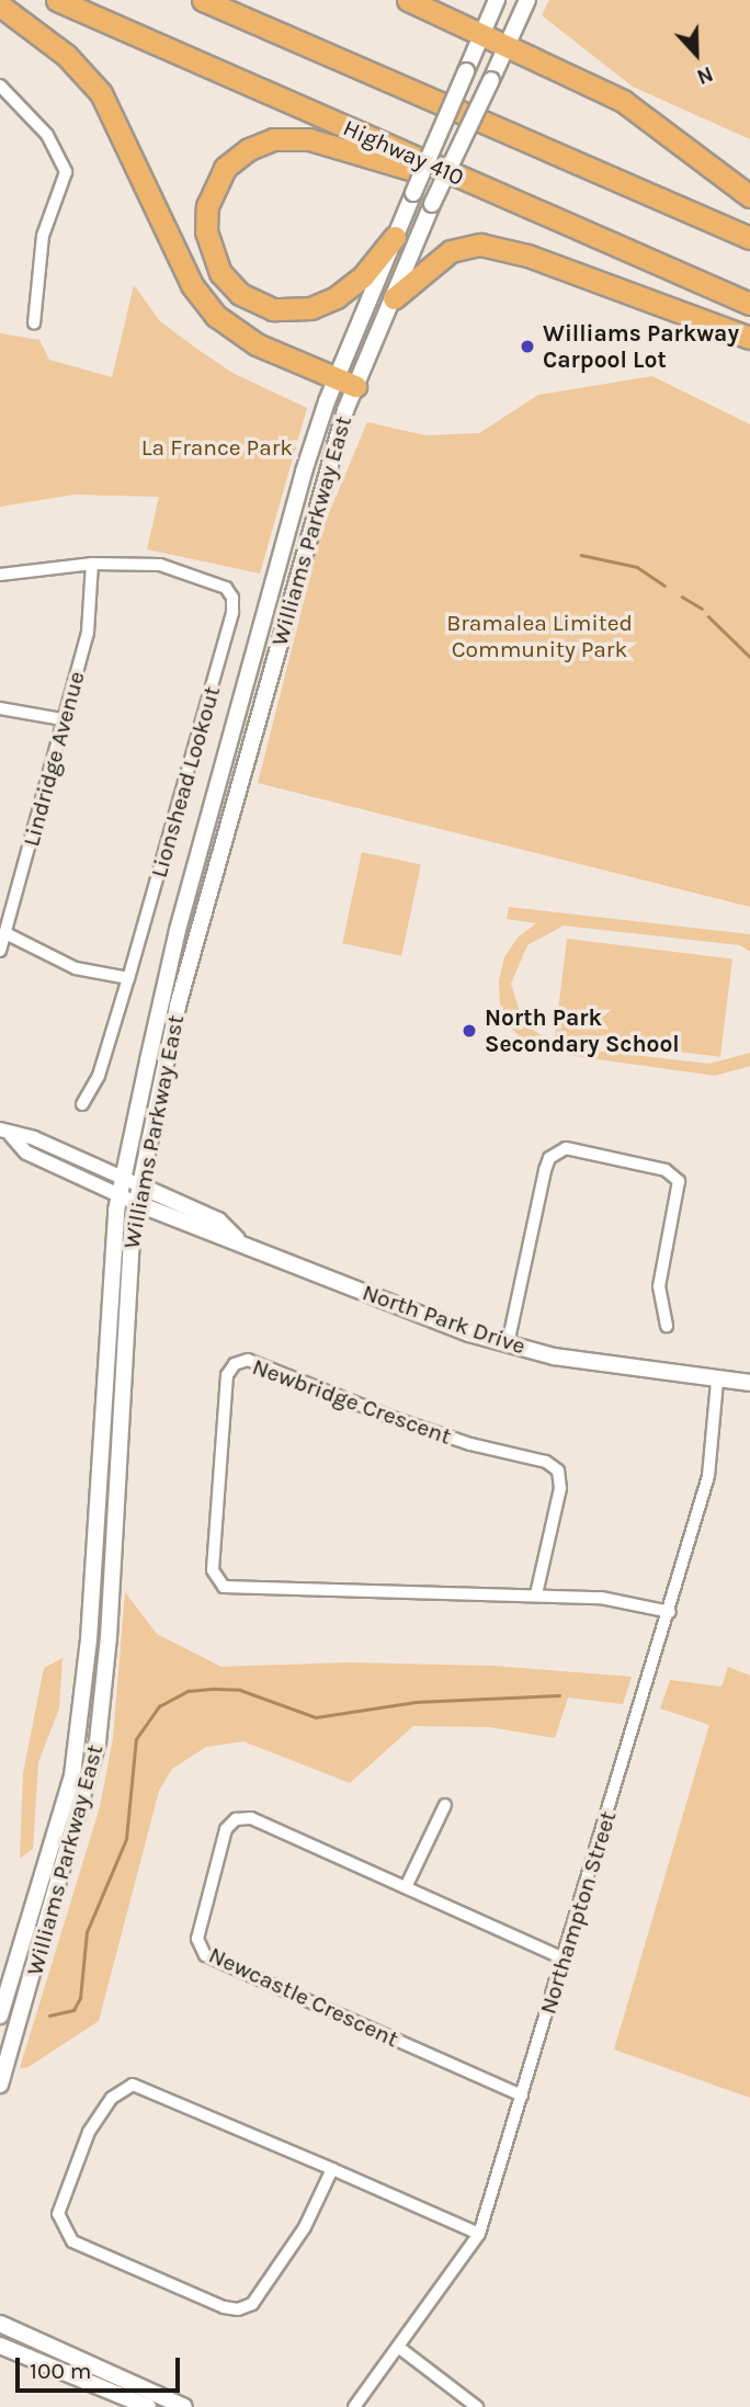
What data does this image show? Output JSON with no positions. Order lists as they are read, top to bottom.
{
  "streets": {
    "highway": ["Highway 410"],
    "main road": ["Williams Parkway East", "North Park Drive"],
    "street": [
      "Lindridge Avenue",
      "Lionshead Lookout",
      "Newbridge Crescent",
      "Northampton Street",
      "Newcastle Crescent"
    ]
  },
  "crossings": [
    ["Williams Parkway East", "North Park Drive"],
    ["Lindridge Avenue", "Lionshead Lookout"],
    ["North Park Drive", "Northampton Street"],
    ["Newbridge Crescent", "Northampton Street"],
    ["Northampton Street", "Newcastle Crescent"]
  ],
  "parks": ["La France Park", "Bramalea Limited Community Park"],
  "places": ["Williams Parkway Carpool Lot", "North Park Secondary School"],
  "scale_bar": "100 m",
  "north": "bottom"
}
